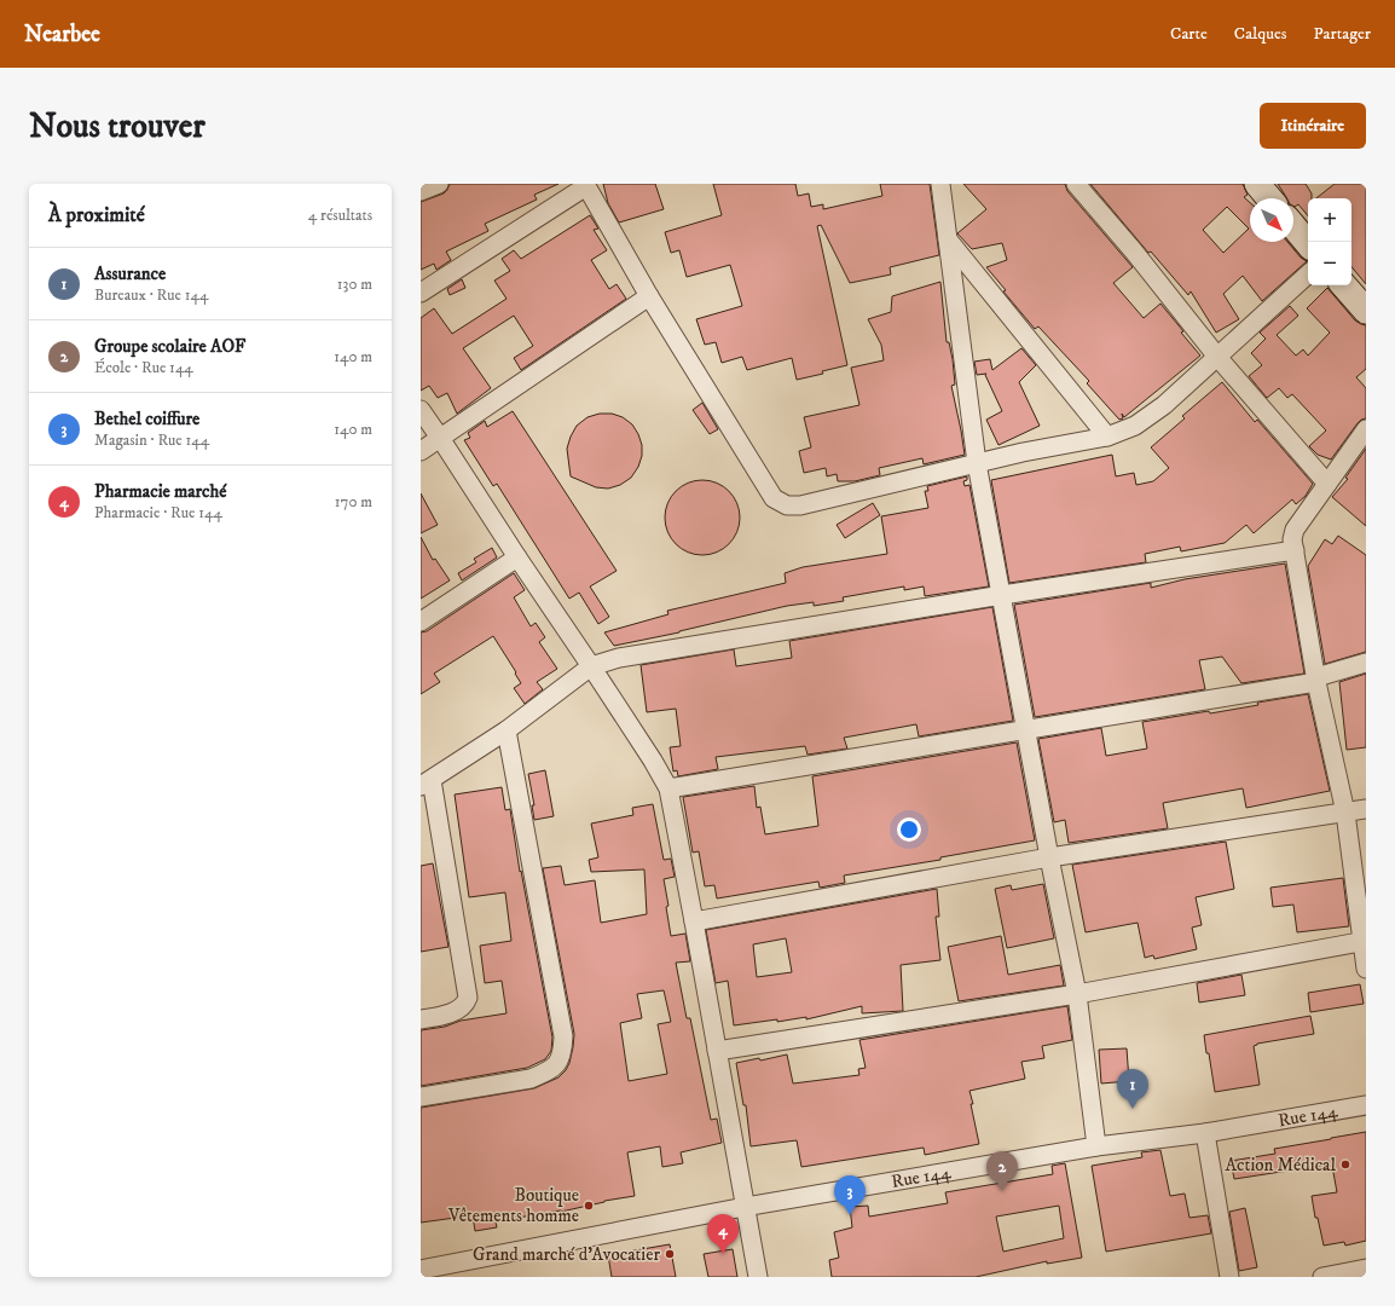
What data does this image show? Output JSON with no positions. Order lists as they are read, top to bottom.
{
  "streets": {
    "street": ["Rue 144"]
  },
  "places": ["Action Médical", "Boutique Vêtements homme", "Grand marché d’Avocatier"],
  "north": "bottom right",
  "page": {
    "header": "Nearbee",
    "nav": ["Carte", "Calques", "Partager"],
    "buttons": "Itinéraire",
    "title": "Nous trouver",
    "heading": ["À proximité", "4 résultats"],
    "map_buttons": ["+", "−"],
    "list": [
      {
        "mark": "1",
        "name": "Assurance",
        "note": "Bureaux · Rue 144",
        "value": "130 m"
      },
      {
        "mark": "2",
        "name": "Groupe scolaire AOF",
        "note": "École · Rue 144",
        "value": "140 m"
      },
      {
        "mark": "3",
        "name": "Bethel coiffure",
        "note": "Magasin · Rue 144",
        "value": "140 m"
      },
      {
        "mark": "4",
        "name": "Pharmacie marché",
        "note": "Pharmacie · Rue 144",
        "value": "170 m"
      }
    ],
    "pins": [
      "1",
      "2",
      "3",
      "4"
    ]
  }
}
